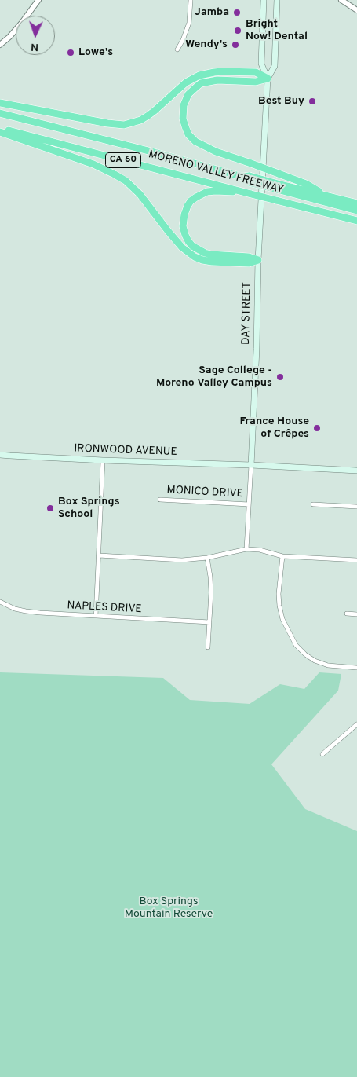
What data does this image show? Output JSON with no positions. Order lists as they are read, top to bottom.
{
  "streets": {
    "highway": ["CA 60", "MORENO VALLEY FREEWAY"],
    "main road": ["DAY STREET", "IRONWOOD AVENUE"],
    "street": ["MONICO DRIVE", "NAPLES DRIVE"]
  },
  "crossings": [
    ["DAY STREET", "IRONWOOD AVENUE"],
    ["DAY STREET", "MONICO DRIVE"]
  ],
  "parks": ["Box Springs Mountain Reserve"],
  "places": [
    "Jamba",
    "Bright Now! Dental",
    "Wendy's",
    "Lowe's",
    "Best Buy",
    "Sage College - Moreno Valley Campus",
    "France House of Crêpes",
    "Box Springs School"
  ],
  "north": "bottom"
}
